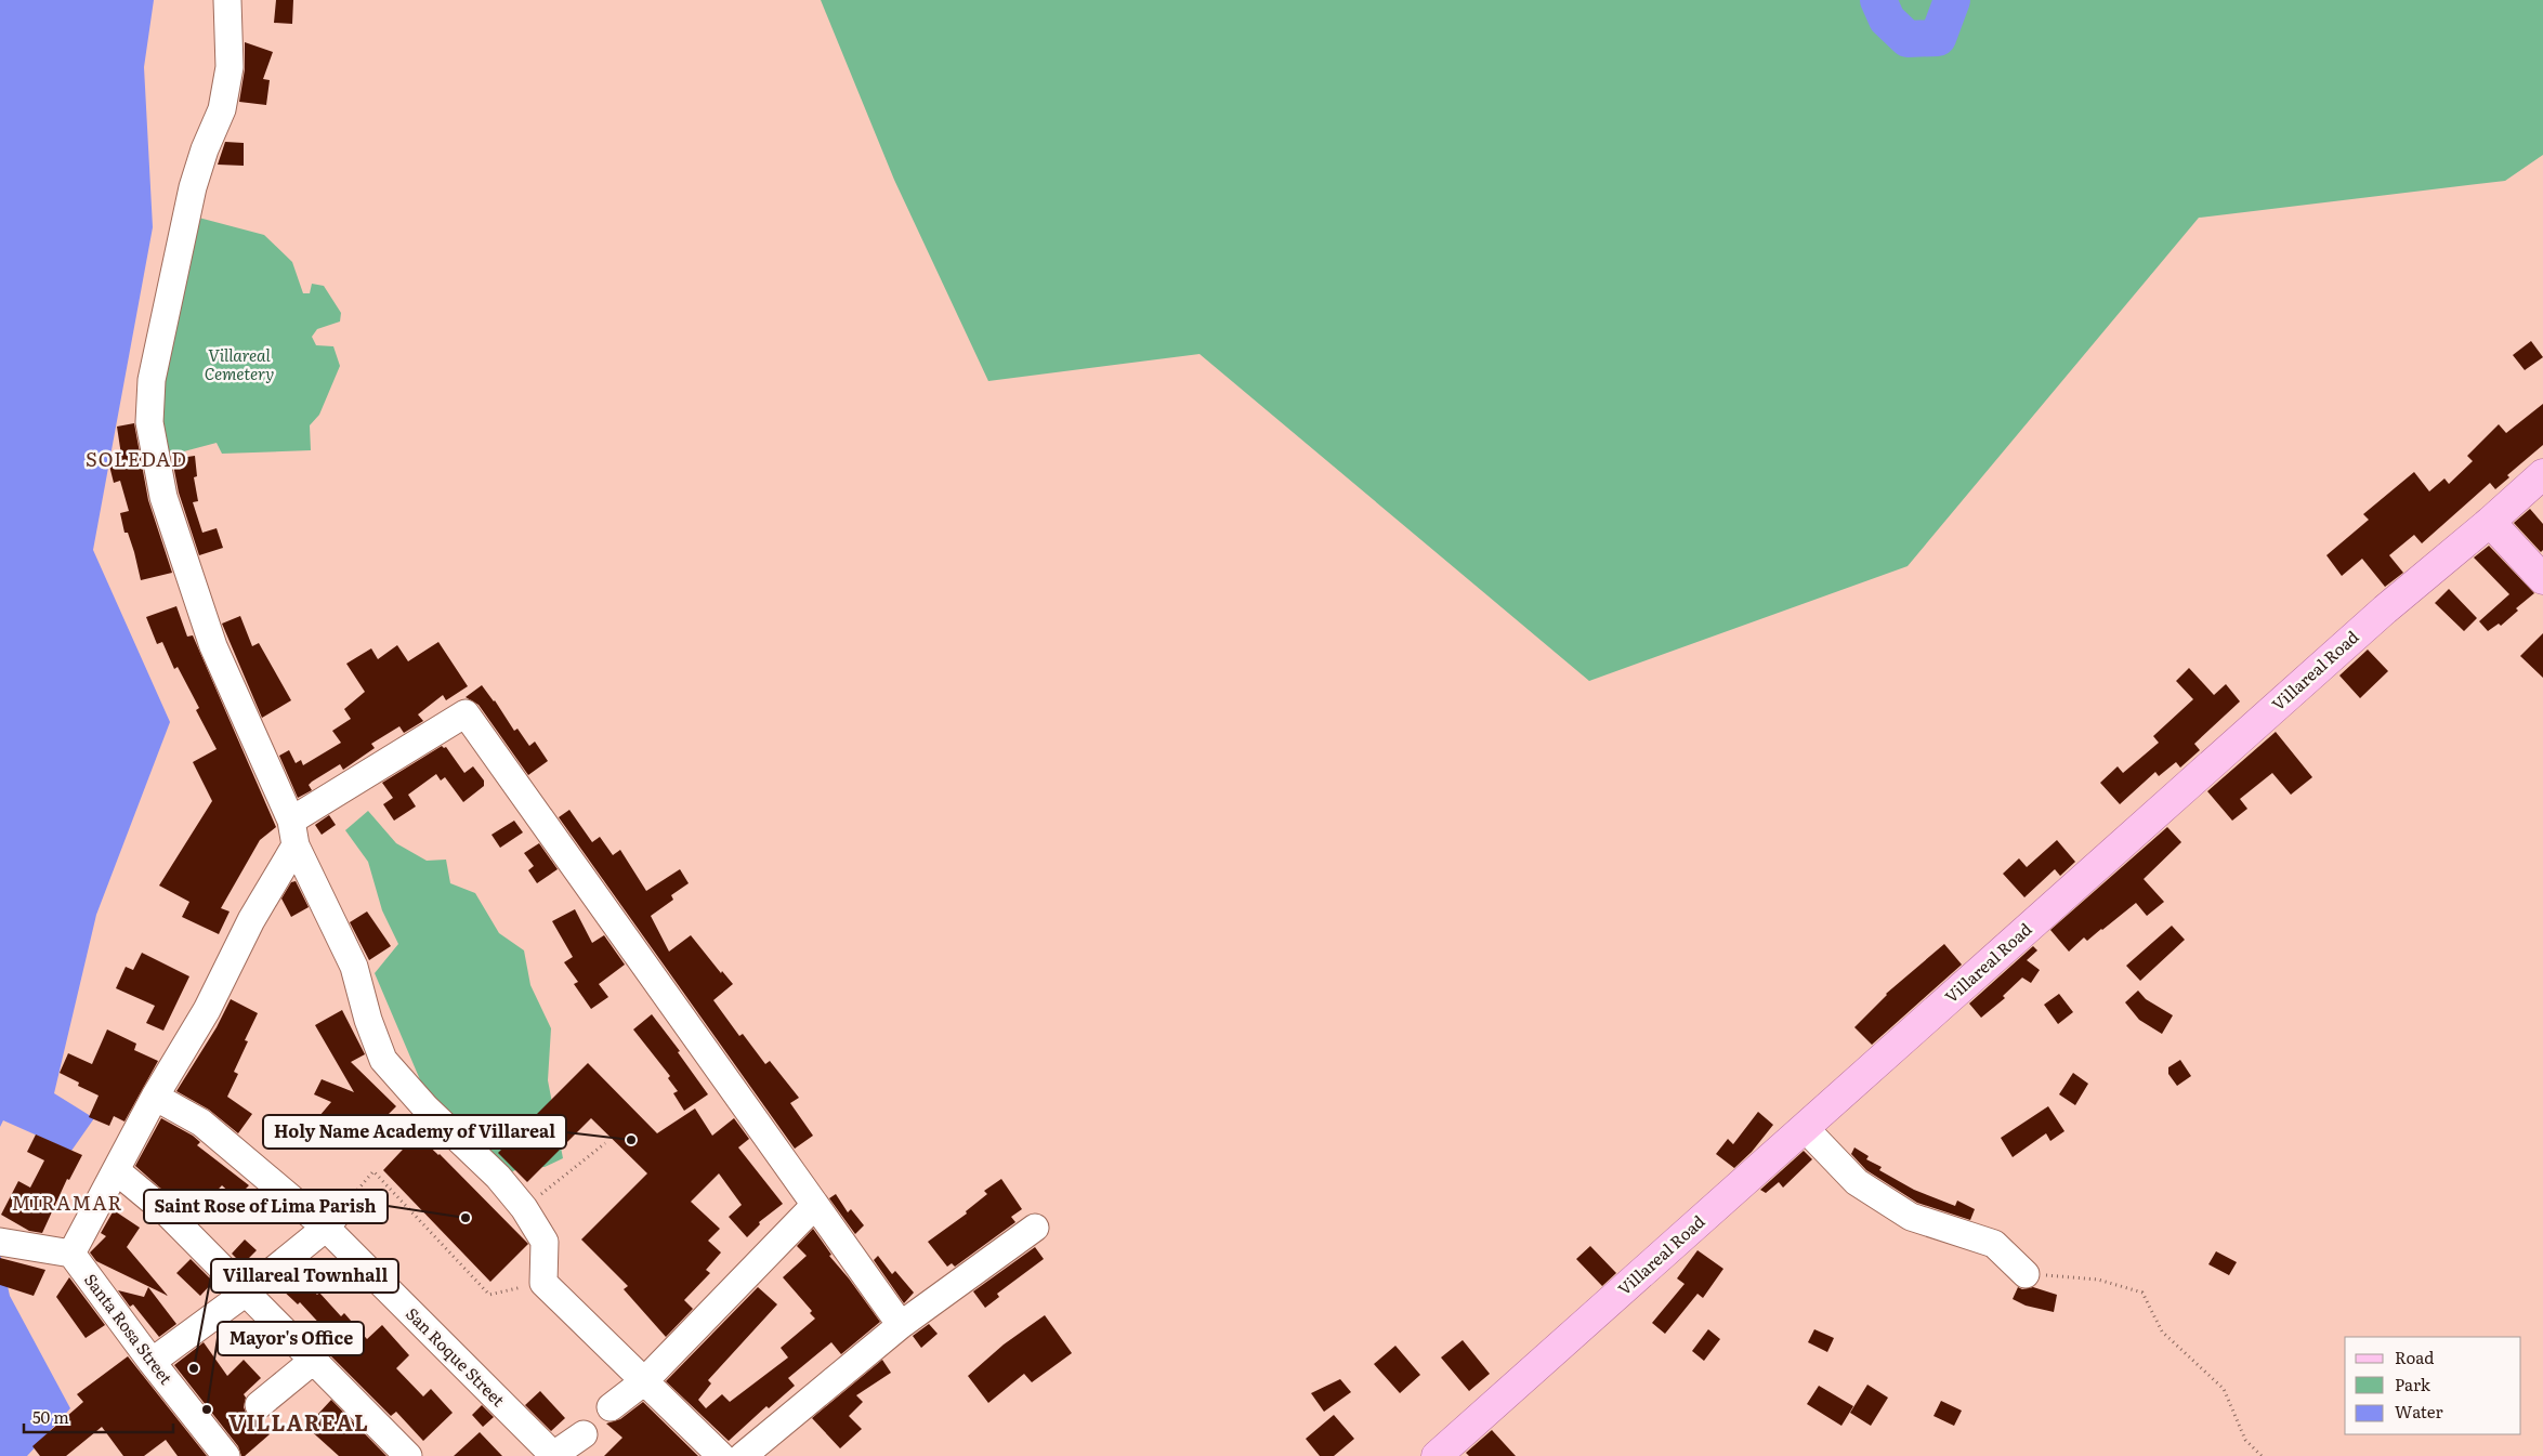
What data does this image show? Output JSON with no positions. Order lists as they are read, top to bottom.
{
  "streets": {
    "main road": ["Villareal Road"],
    "street": ["Santa Rosa Street", "San Roque Street"]
  },
  "districts": ["SOLEDAD", "MIRAMAR", "VILLAREAL"],
  "parks": ["Villareal Cemetery"],
  "places": [
    "Holy Name Academy of Villareal",
    "Saint Rose of Lima Parish",
    "Villareal Townhall",
    "Mayor's Office"
  ],
  "legend": ["Road", "Park", "Water"],
  "scale_bar": "50 m"
}
